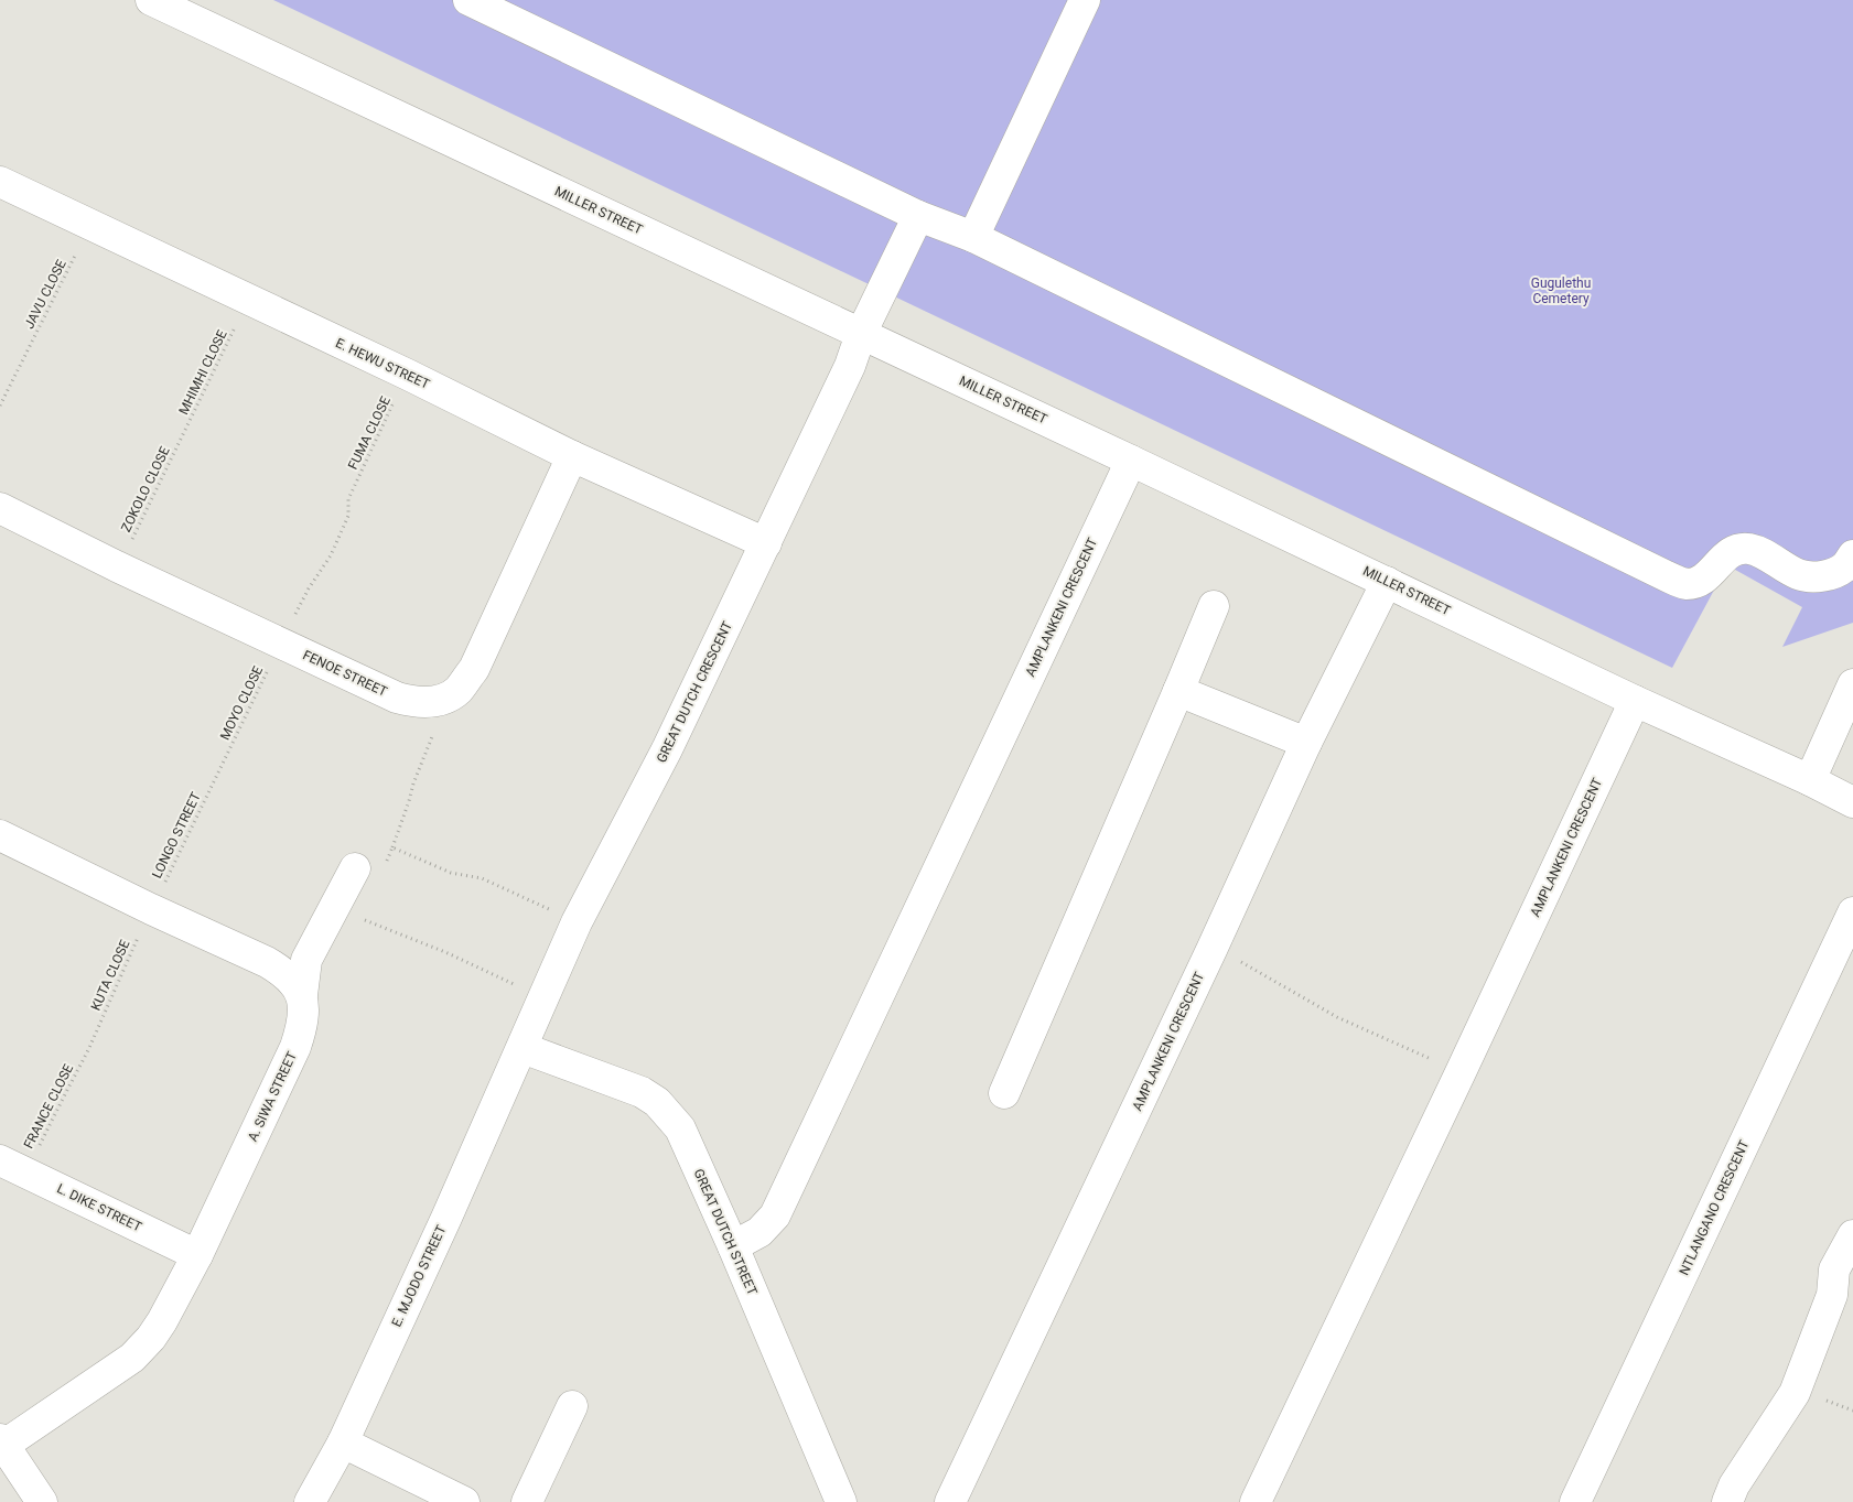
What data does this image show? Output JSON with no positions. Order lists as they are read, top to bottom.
{
  "streets": {
    "street": [
      "MILLER STREET",
      "E. HEWU STREET",
      "AMPLANKENI CRESCENT",
      "FENOE STREET",
      "GREAT DUTCH CRESCENT",
      "A. SIWA STREET",
      "L. DIKE STREET",
      "NTLANGANO CRESCENT",
      "GREAT DUTCH STREET",
      "E. MJODO STREET"
    ],
    "path": [
      "JAVU CLOSE",
      "MHIMHI CLOSE",
      "FUMA CLOSE",
      "ZOKOLO CLOSE",
      "MOYO CLOSE",
      "LONGO STREET",
      "KUTA CLOSE",
      "FRANCE CLOSE"
    ]
  },
  "crossings": [
    ["MILLER STREET", "AMPLANKENI CRESCENT"],
    ["MILLER STREET", "GREAT DUTCH CRESCENT"],
    ["JAVU CLOSE", "E. HEWU STREET"],
    ["E. HEWU STREET", "FUMA CLOSE"],
    ["E. HEWU STREET", "FENOE STREET"],
    ["E. HEWU STREET", "GREAT DUTCH CRESCENT"],
    ["MHIMHI CLOSE", "ZOKOLO CLOSE"],
    ["FUMA CLOSE", "FENOE STREET"],
    ["FUMA CLOSE", "MOYO CLOSE"],
    ["AMPLANKENI CRESCENT", "GREAT DUTCH STREET"],
    ["FENOE STREET", "MOYO CLOSE"],
    ["GREAT DUTCH CRESCENT", "GREAT DUTCH STREET"],
    ["GREAT DUTCH CRESCENT", "E. MJODO STREET"],
    ["MOYO CLOSE", "LONGO STREET"],
    ["LONGO STREET", "KUTA CLOSE"],
    ["KUTA CLOSE", "FRANCE CLOSE"],
    ["A. SIWA STREET", "L. DIKE STREET"],
    ["FRANCE CLOSE", "L. DIKE STREET"],
    ["GREAT DUTCH STREET", "E. MJODO STREET"]
  ],
  "parks": ["Gugulethu Cemetery"]
}
